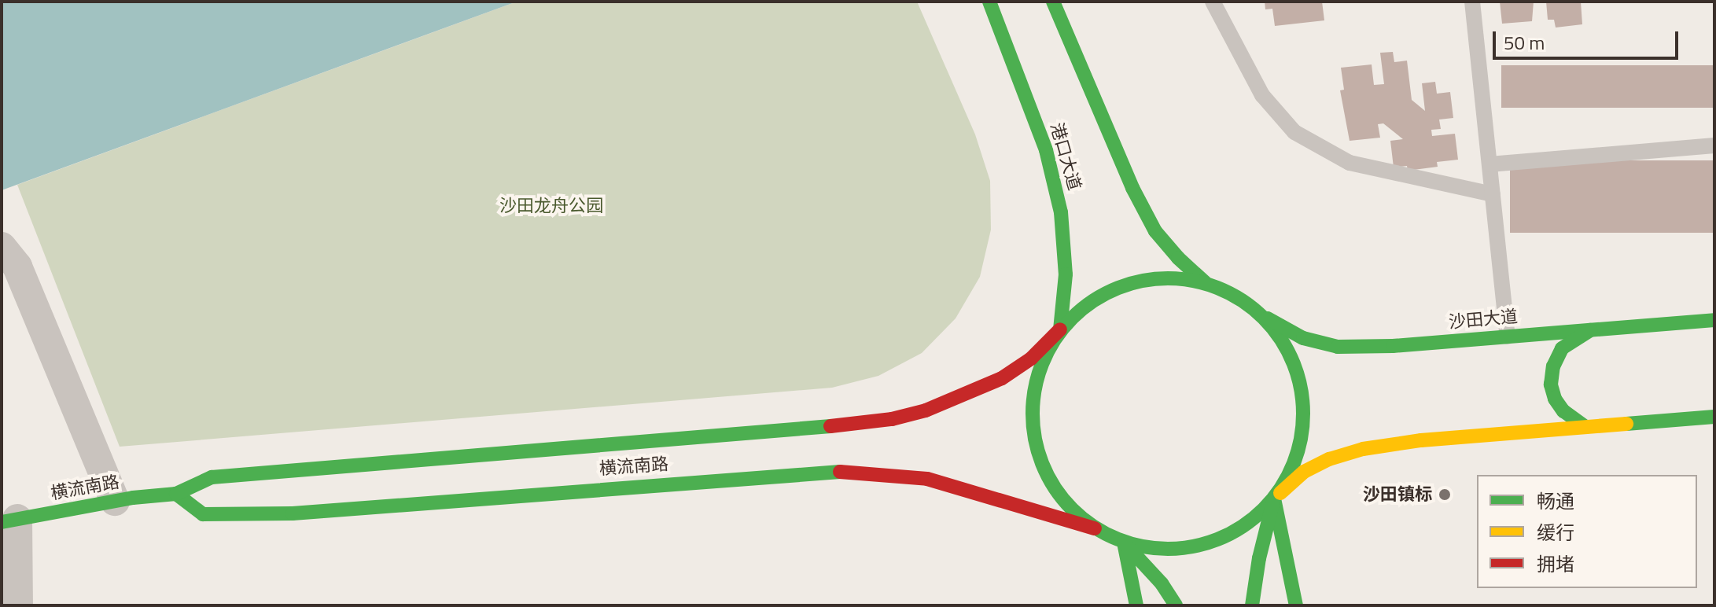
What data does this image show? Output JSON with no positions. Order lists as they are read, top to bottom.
{
  "streets": {
    "main road": ["港口大道", "沙田大道", "横流南路"]
  },
  "crossings": [
    ["港口大道", "横流南路"]
  ],
  "parks": ["沙田龙舟公园"],
  "places": ["沙田镇标"],
  "legend": ["畅通", "缓行", "拥堵"],
  "scale_bar": "50 m"
}
